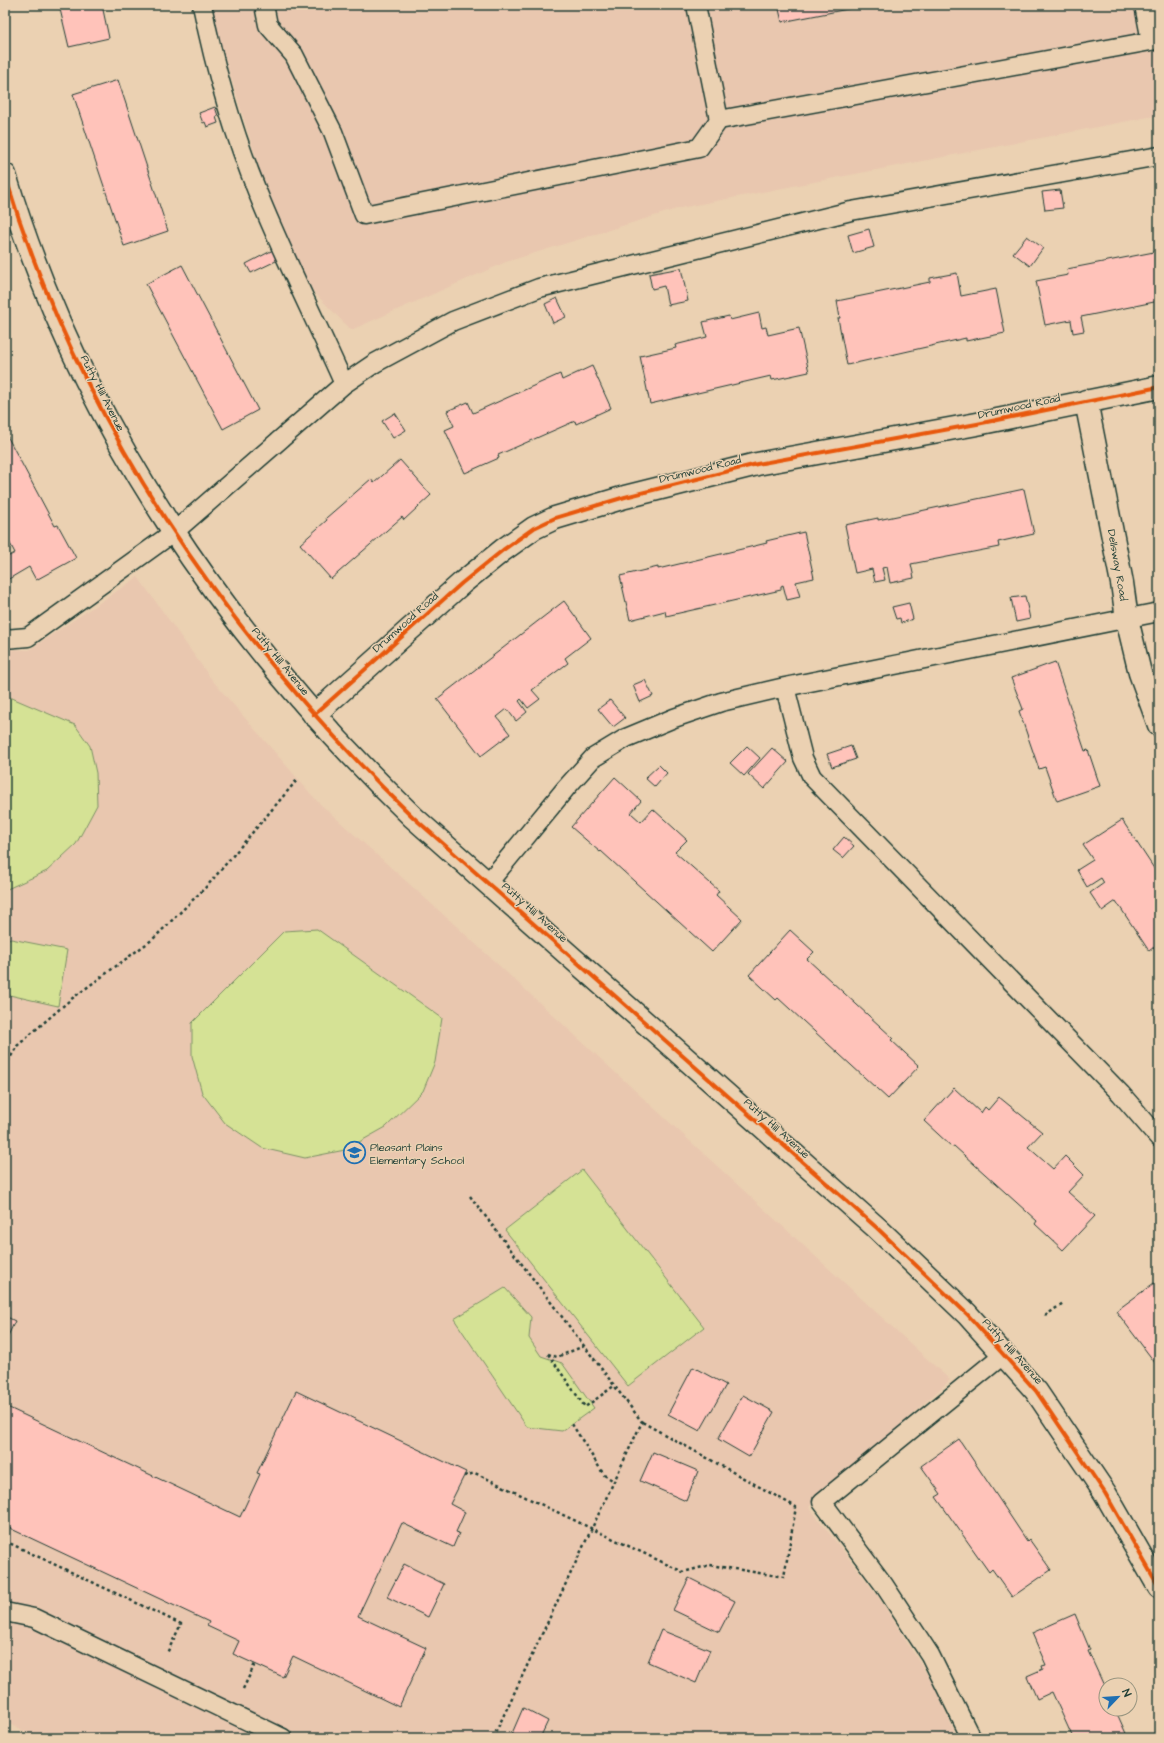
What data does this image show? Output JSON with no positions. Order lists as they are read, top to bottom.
{
  "streets": {
    "street": ["Putty Hill Avenue", "Drumwood Road", "Dellsway Road"]
  },
  "crossings": [
    ["Putty Hill Avenue", "Drumwood Road"],
    ["Drumwood Road", "Dellsway Road"]
  ],
  "places": {
    "school or university": ["Pleasant Plains Elementary School"]
  },
  "north": "top right"
}
